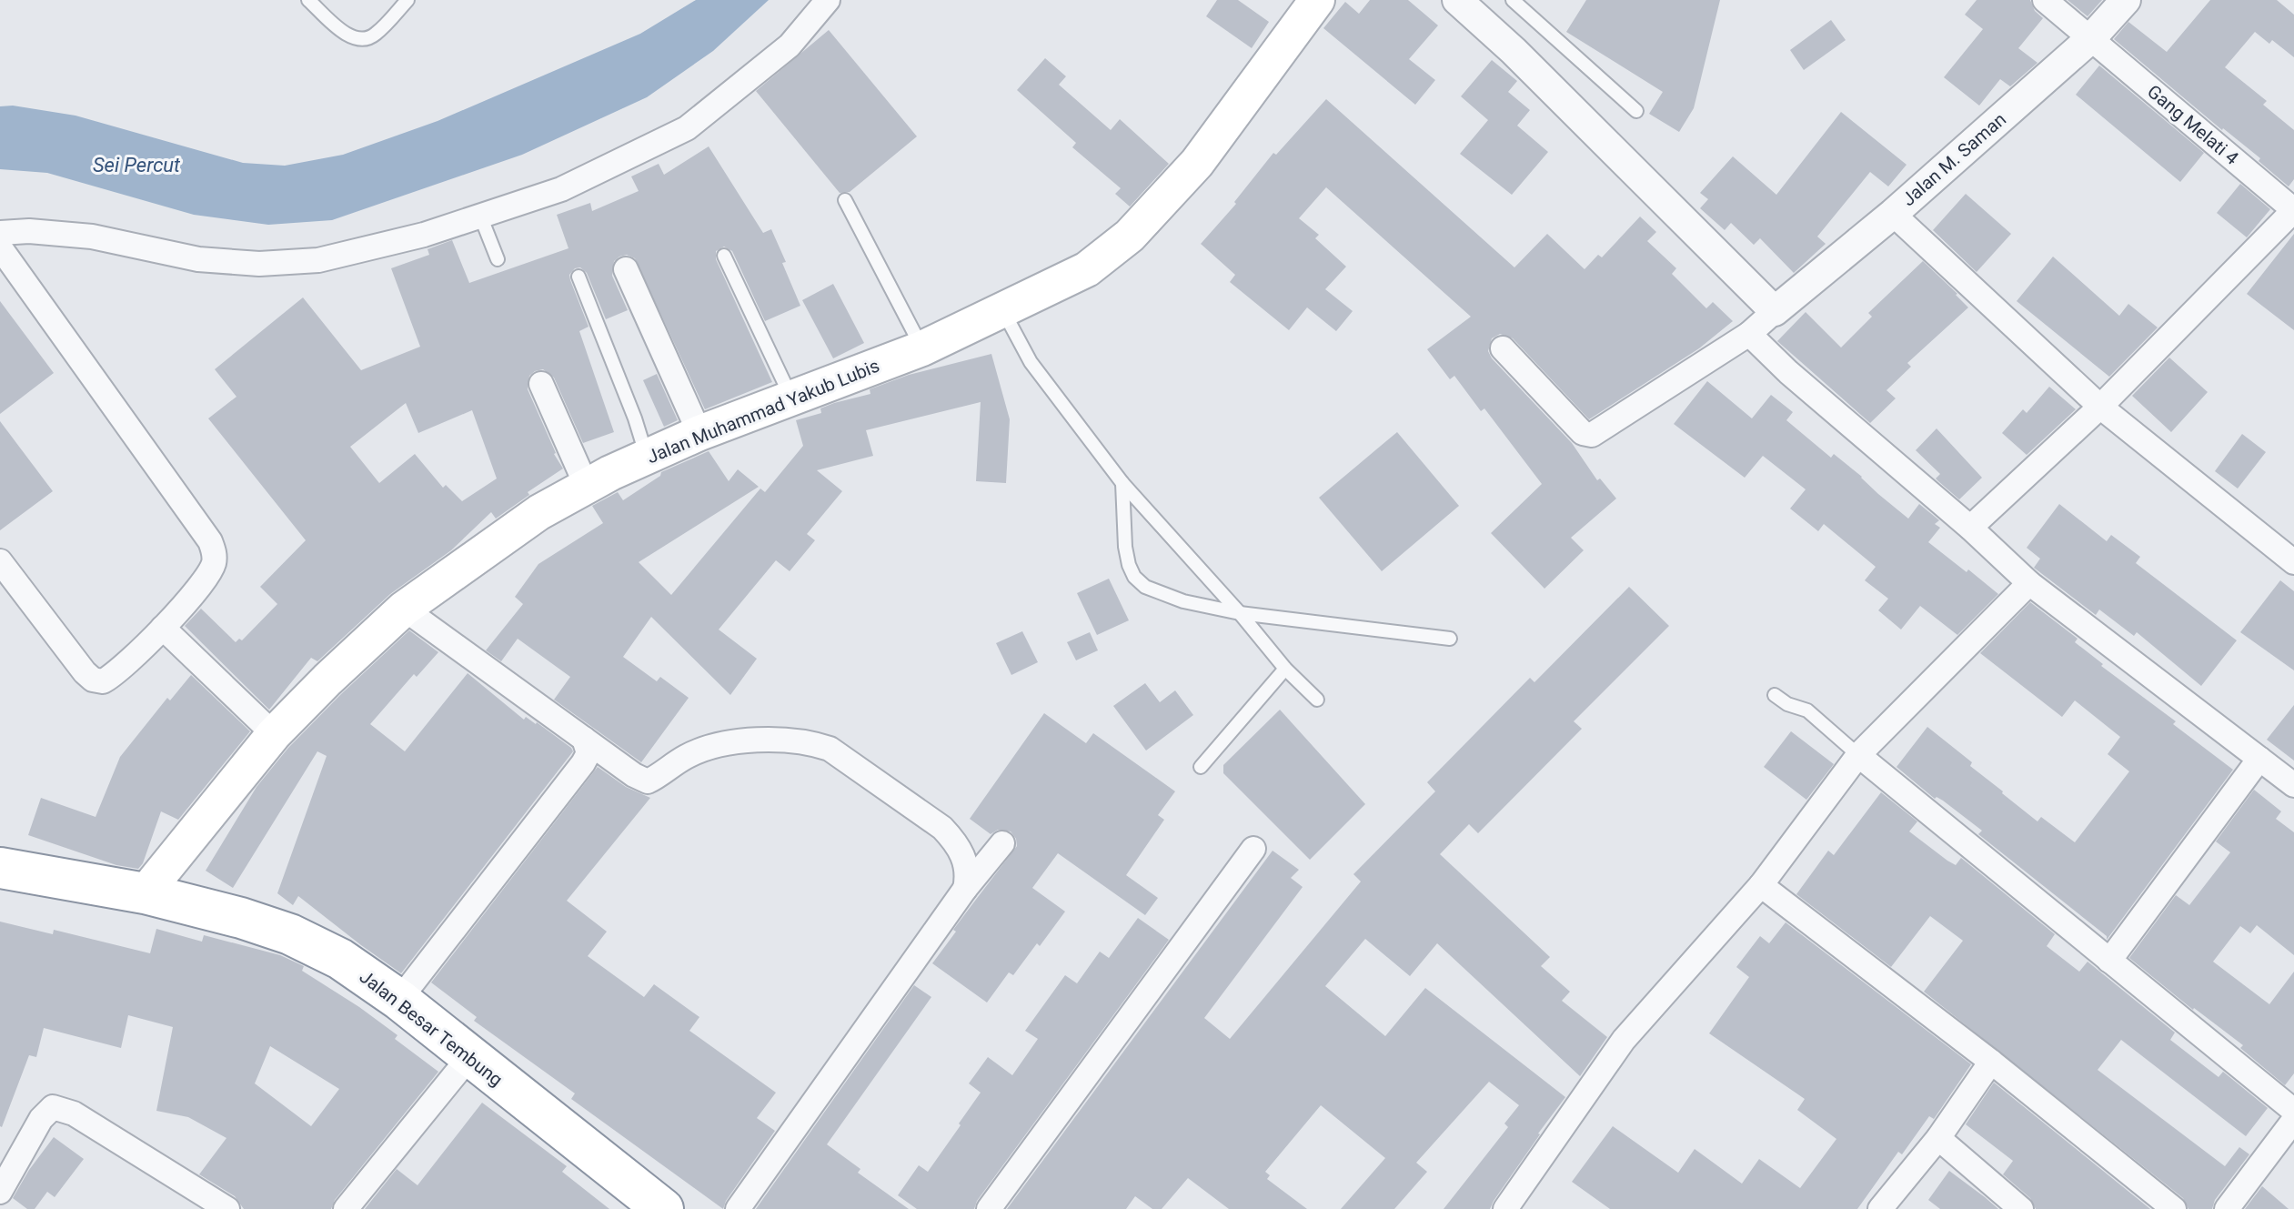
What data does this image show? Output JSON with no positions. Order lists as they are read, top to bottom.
{
  "streets": {
    "highway": ["Jalan Besar Tembung"],
    "main road": ["Jalan Muhammad Yakub Lubis"],
    "street": ["Gang Melati 4", "Jalan M. Saman"]
  },
  "crossings": [
    ["Gang Melati 4", "Jalan M. Saman"],
    ["Jalan Muhammad Yakub Lubis", "Jalan Besar Tembung"]
  ],
  "water": ["Sei Percut"]
}
